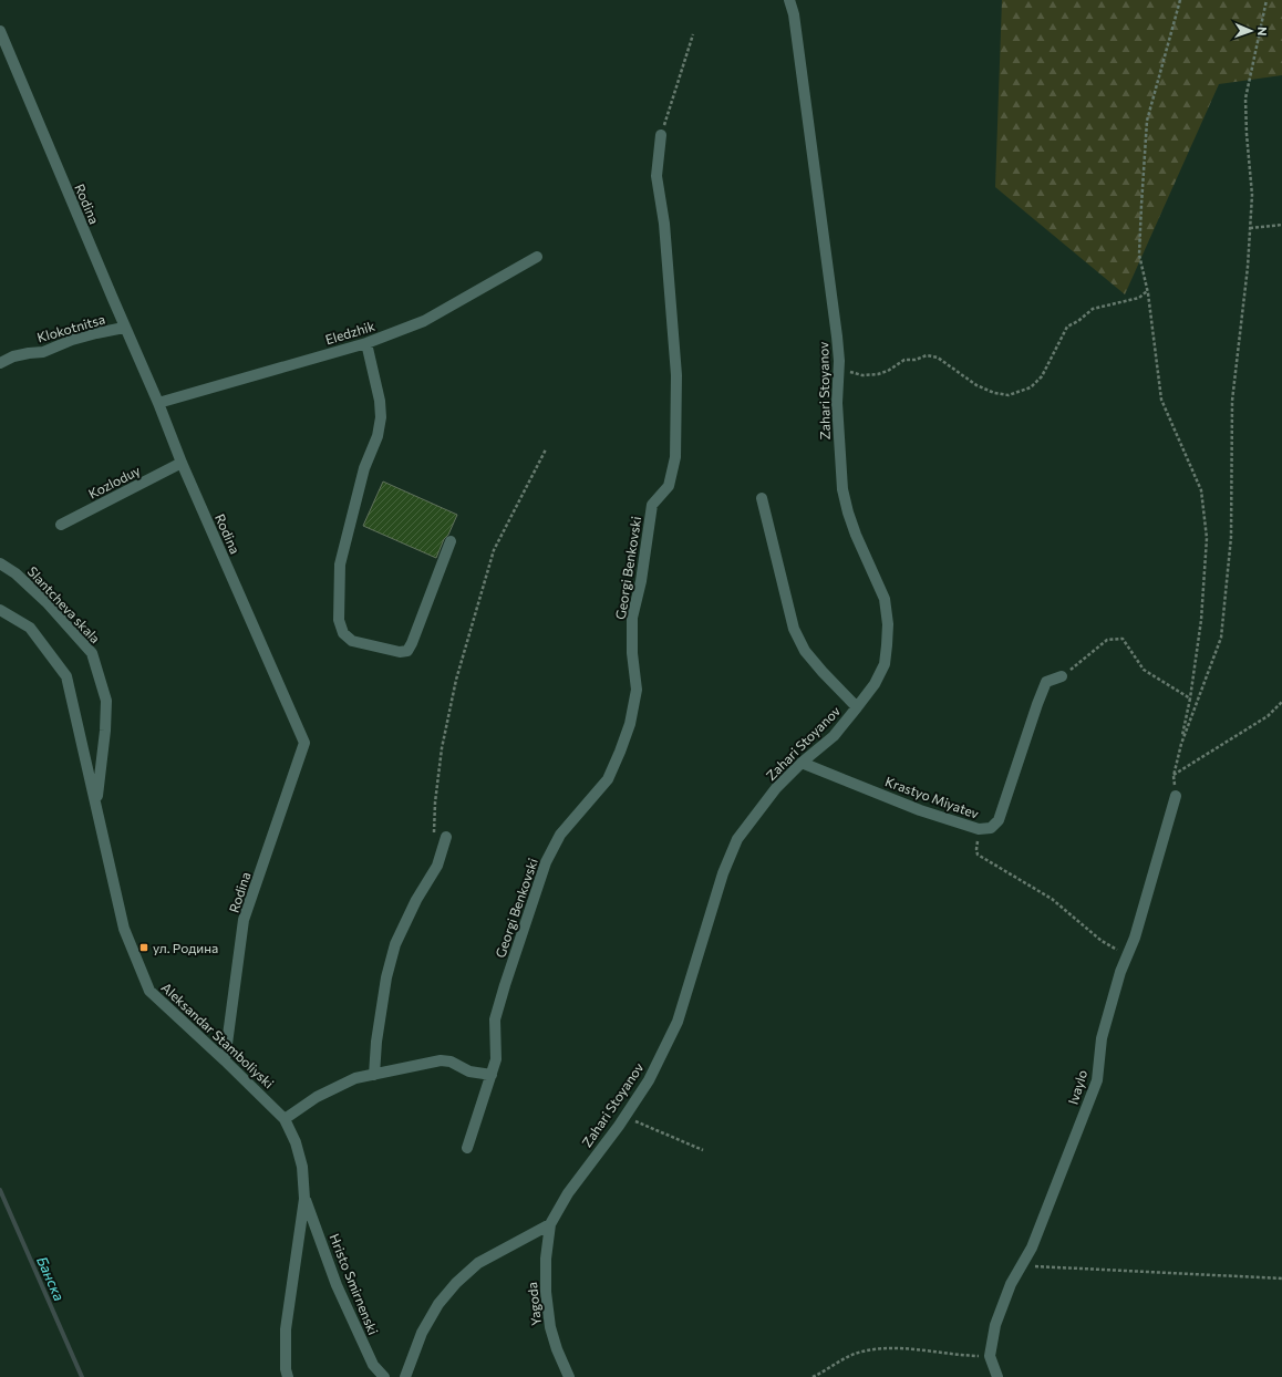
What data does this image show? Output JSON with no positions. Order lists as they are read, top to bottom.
{
  "streets": {
    "street": [
      "Rodina",
      "Klokotnitsa",
      "Eledzhik",
      "Zahari Stoyanov",
      "Kozloduy",
      "Georgi Benkovski",
      "Slantcheva skala",
      "Krastyo Miyatev",
      "Aleksandar Stamboliyski",
      "Ivaylo",
      "Hristo Smirnenski",
      "Yagoda"
    ]
  },
  "crossings": [
    ["Rodina", "Klokotnitsa"],
    ["Rodina", "Eledzhik"],
    ["Rodina", "Kozloduy"],
    ["Rodina", "Aleksandar Stamboliyski"],
    ["Zahari Stoyanov", "Krastyo Miyatev"],
    ["Zahari Stoyanov", "Yagoda"],
    ["Slantcheva skala", "Aleksandar Stamboliyski"],
    ["Aleksandar Stamboliyski", "Hristo Smirnenski"]
  ],
  "water": ["Банска"],
  "places": {
    "transit": ["ул. Родина"]
  },
  "north": "right"
}
